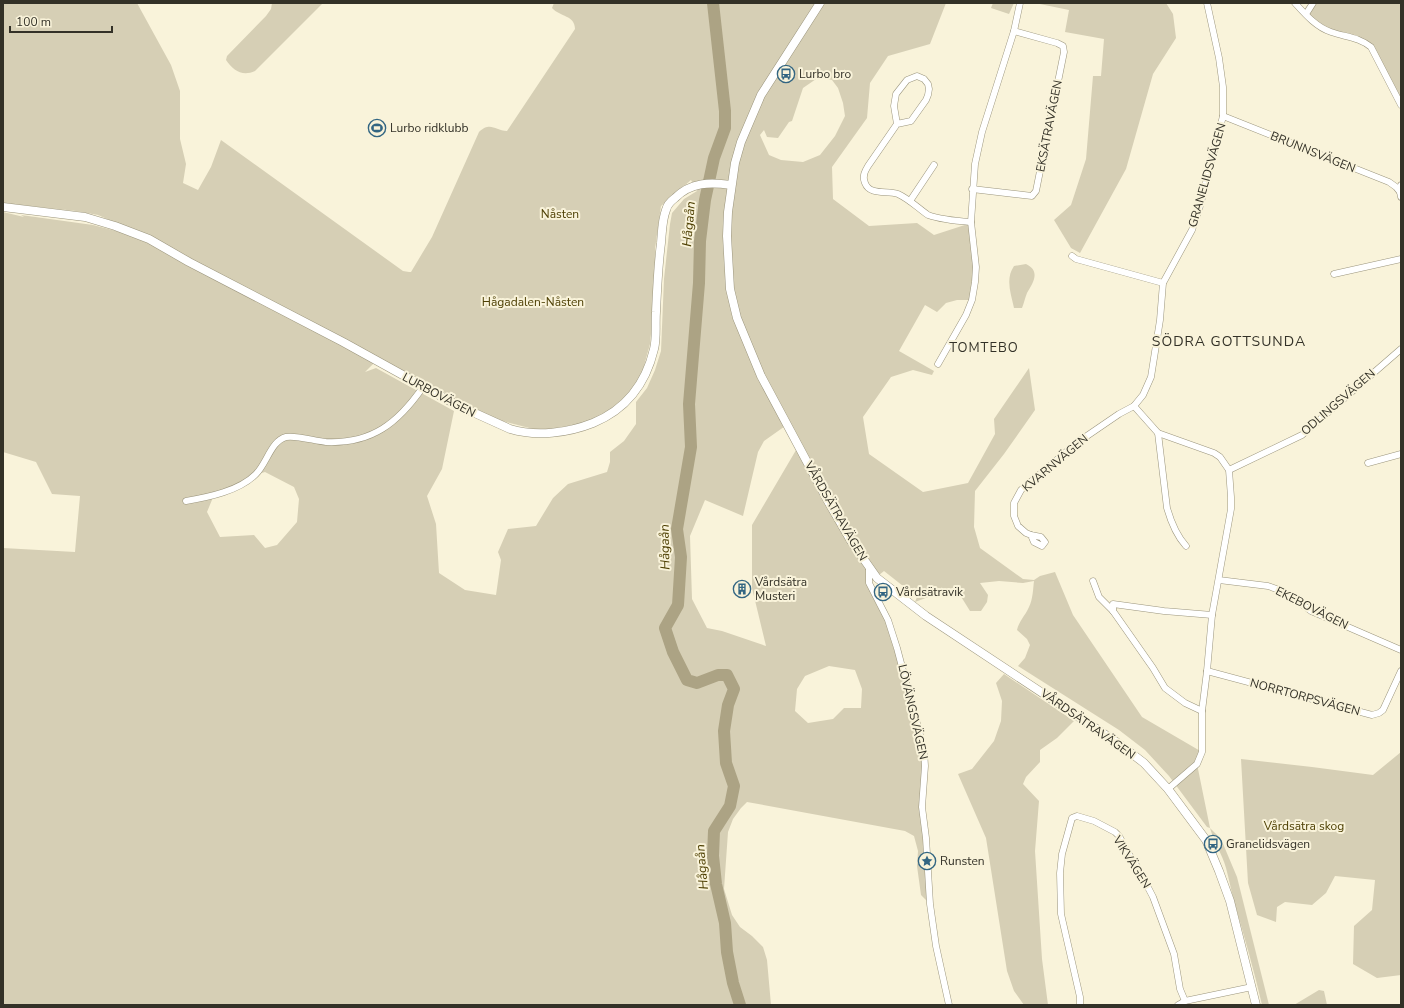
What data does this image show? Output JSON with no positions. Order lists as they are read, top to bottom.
{
  "streets": {
    "street": [
      "EKSÄTRAVÄGEN",
      "BRUNNSVÄGEN",
      "GRANELIDSVÄGEN",
      "LURBOVÄGEN",
      "ODLINGSVÄGEN",
      "KVARNVÄGEN",
      "VÅRDSÄTRAVÄGEN",
      "EKEBOVÄGEN",
      "NORRTORPSVÄGEN",
      "LÖVÄNGSVÄGEN",
      "VIKVÄGEN"
    ]
  },
  "crossings": [
    ["BRUNNSVÄGEN", "GRANELIDSVÄGEN"],
    ["GRANELIDSVÄGEN", "KVARNVÄGEN"],
    ["LURBOVÄGEN", "VÅRDSÄTRAVÄGEN"],
    ["VÅRDSÄTRAVÄGEN", "LÖVÄNGSVÄGEN"]
  ],
  "districts": ["SÖDRA GOTTSUNDA", "TOMTEBO"],
  "water": ["Hågaån"],
  "parks": ["Nåsten", "Hågadalen-Nåsten", "Vårdsätra skog"],
  "places": {
    "bus stop": ["Lurbo bro", "Vårdsätravik", "Granelidsvägen"],
    "sports": ["Lurbo ridklubb"],
    "building": ["Vårdsätra Musteri"],
    "place": ["Runsten"]
  },
  "scale_bar": "100 m"
}
